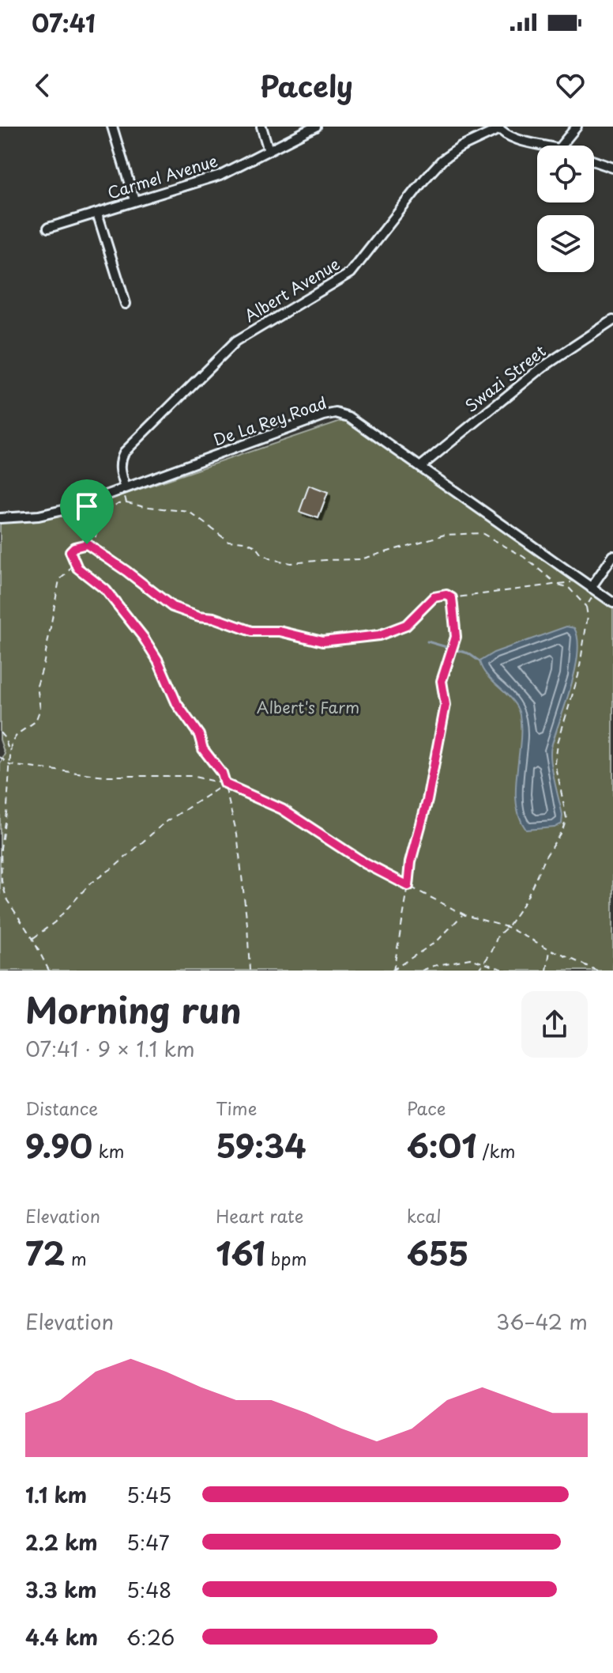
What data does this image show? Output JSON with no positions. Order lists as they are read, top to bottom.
{
  "streets": {
    "street": [
      "Carmel Avenue",
      "Albert Avenue",
      "Swazi Street",
      "De La Rey Road"
    ]
  },
  "crossings": [
    ["Albert Avenue", "De La Rey Road"],
    ["Swazi Street", "De La Rey Road"]
  ],
  "parks": ["Albert's Farm"],
  "page": {
    "status": "07:41",
    "header": "Pacely",
    "heading": ["Morning run", "07:41 · 9 × 1.1 km"],
    "stats": [
      ["Distance", "9.90 km"],
      ["Time", "59:34"],
      ["Pace", "6:01 /km"],
      ["Elevation", "72 m"],
      ["Heart rate", "161 bpm"],
      ["kcal", "655"]
    ],
    "chart": ["Elevation", "36–42 m"],
    "list": [
      {
        "name": "1.1 km",
        "note": "5:45"
      },
      {
        "name": "2.2 km",
        "note": "5:47"
      },
      {
        "name": "3.3 km",
        "note": "5:48"
      },
      {
        "name": "4.4 km",
        "note": "6:26"
      }
    ]
  }
}
